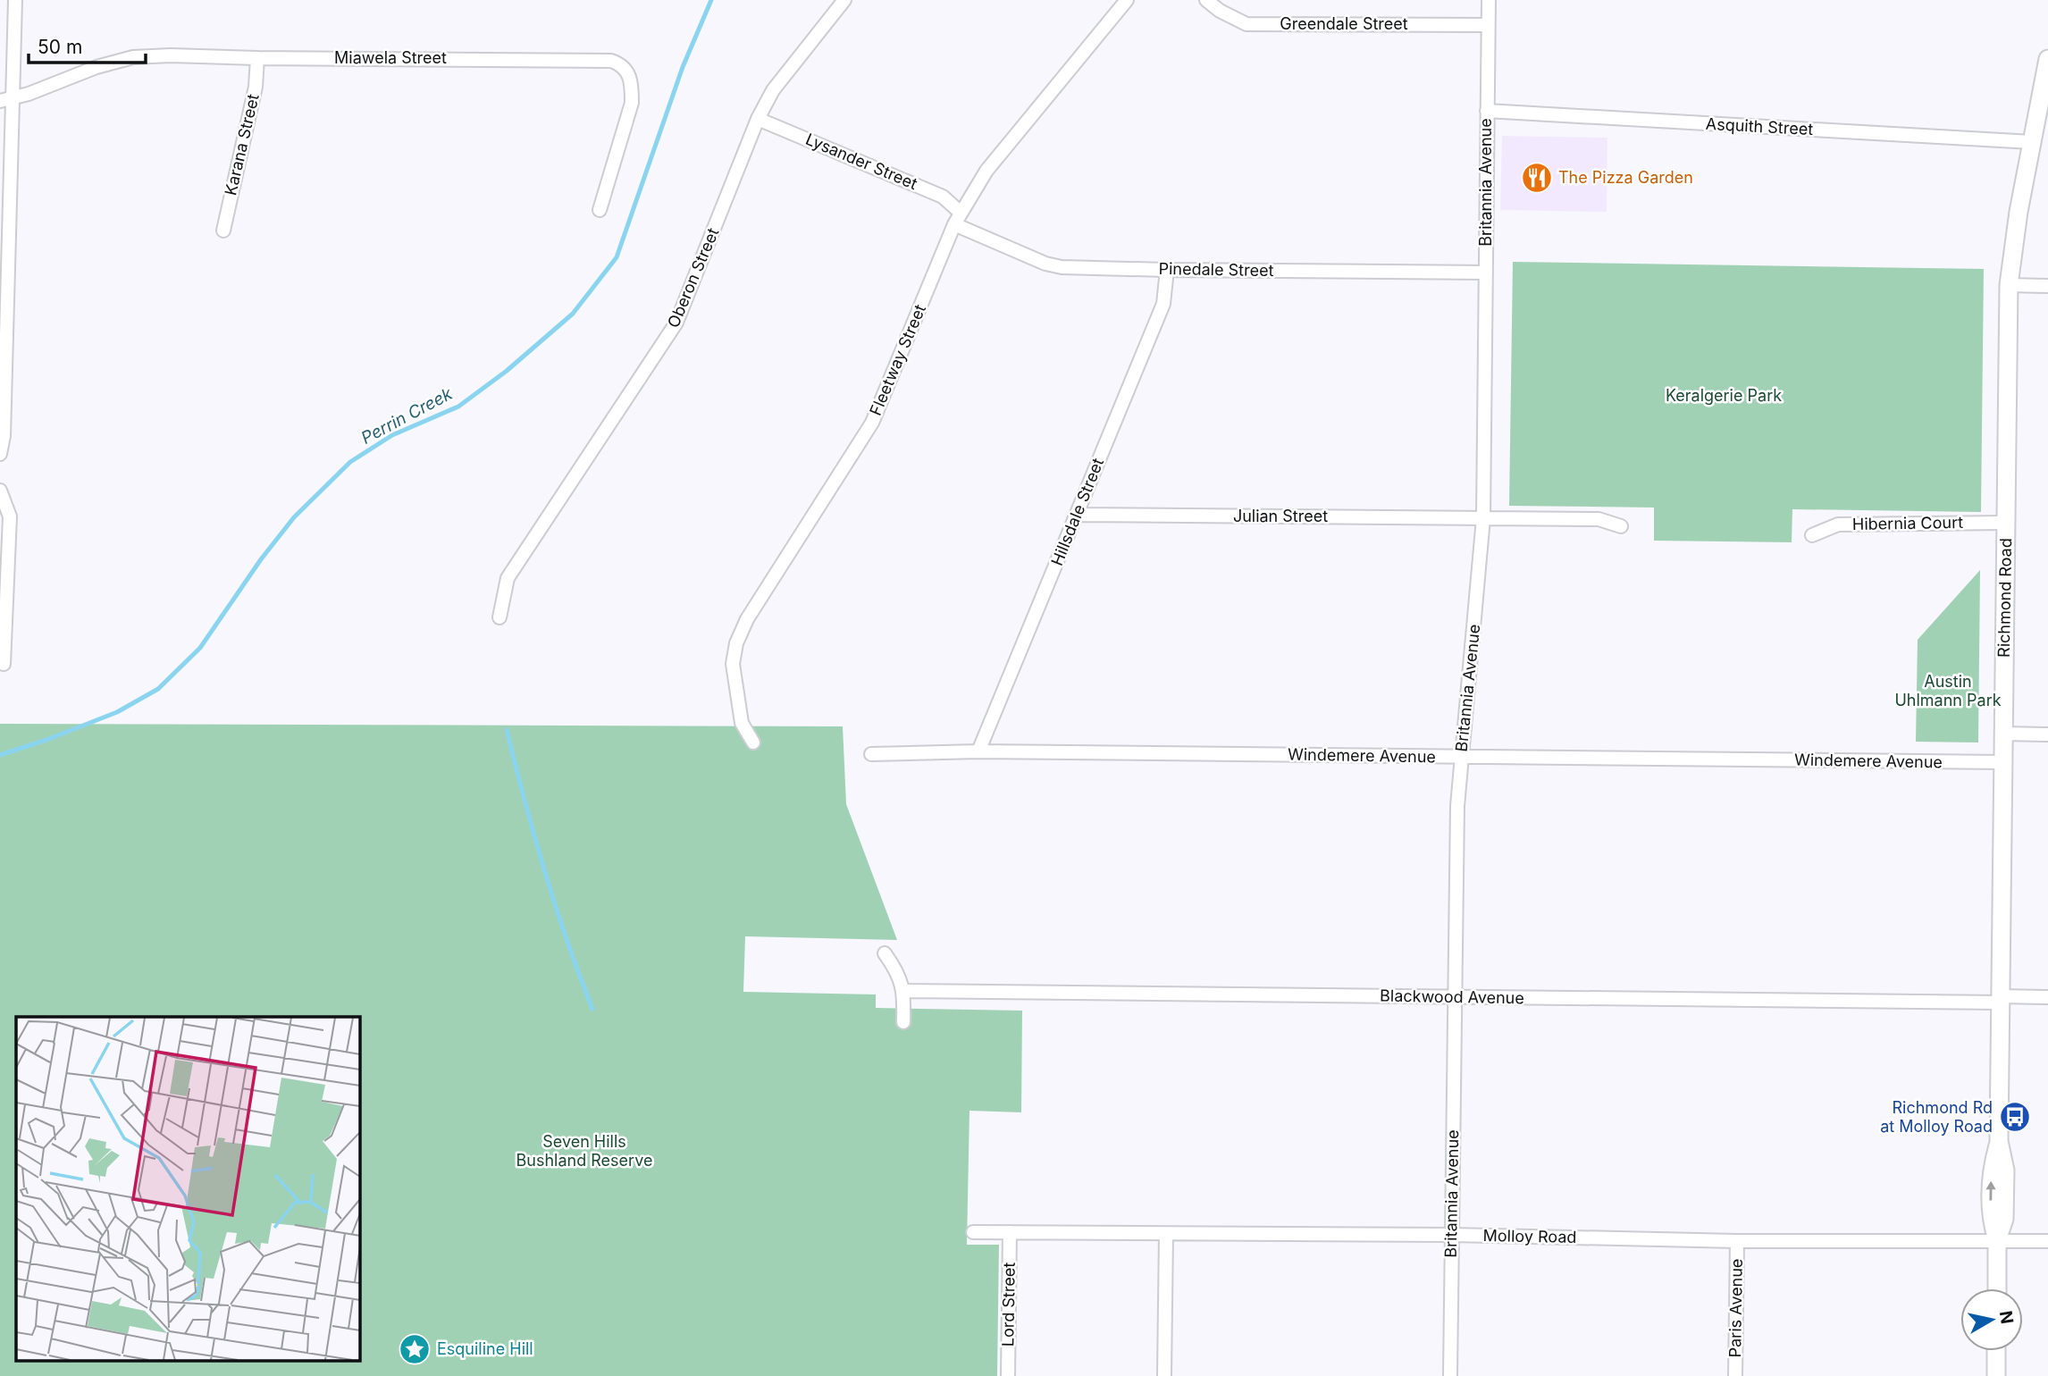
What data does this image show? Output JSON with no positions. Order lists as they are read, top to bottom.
{
  "streets": {
    "main road": ["Richmond Road"],
    "street": [
      "Greendale Street",
      "Miawela Street",
      "Asquith Street",
      "Karana Street",
      "Lysander Street",
      "Britannia Avenue",
      "Pinedale Street",
      "Oberon Street",
      "Fleetway Street",
      "Hillsdale Street",
      "Julian Street",
      "Hibernia Court",
      "Windemere Avenue",
      "Blackwood Avenue",
      "Molloy Road",
      "Lord Street",
      "Paris Avenue"
    ]
  },
  "crossings": [
    ["Greendale Street", "Britannia Avenue"],
    ["Miawela Street", "Karana Street"],
    ["Asquith Street", "Britannia Avenue"],
    ["Asquith Street", "Richmond Road"],
    ["Lysander Street", "Pinedale Street"],
    ["Lysander Street", "Oberon Street"],
    ["Lysander Street", "Fleetway Street"],
    ["Britannia Avenue", "Pinedale Street"],
    ["Britannia Avenue", "Julian Street"],
    ["Britannia Avenue", "Windemere Avenue"],
    ["Britannia Avenue", "Blackwood Avenue"],
    ["Britannia Avenue", "Molloy Road"],
    ["Pinedale Street", "Fleetway Street"],
    ["Pinedale Street", "Hillsdale Street"],
    ["Hillsdale Street", "Julian Street"],
    ["Hillsdale Street", "Windemere Avenue"],
    ["Hibernia Court", "Richmond Road"],
    ["Richmond Road", "Windemere Avenue"],
    ["Richmond Road", "Blackwood Avenue"],
    ["Richmond Road", "Molloy Road"],
    ["Molloy Road", "Lord Street"],
    ["Molloy Road", "Paris Avenue"]
  ],
  "water": ["Perrin Creek"],
  "parks": ["Keralgerie Park", "Austin Uhlmann Park", "Seven Hills Bushland Reserve"],
  "places": {
    "restaurant": ["The Pizza Garden"],
    "bus stop": ["Richmond Rd at Molloy Road"],
    "place": ["Esquiline Hill"]
  },
  "scale_bar": "50 m",
  "north": "right"
}
